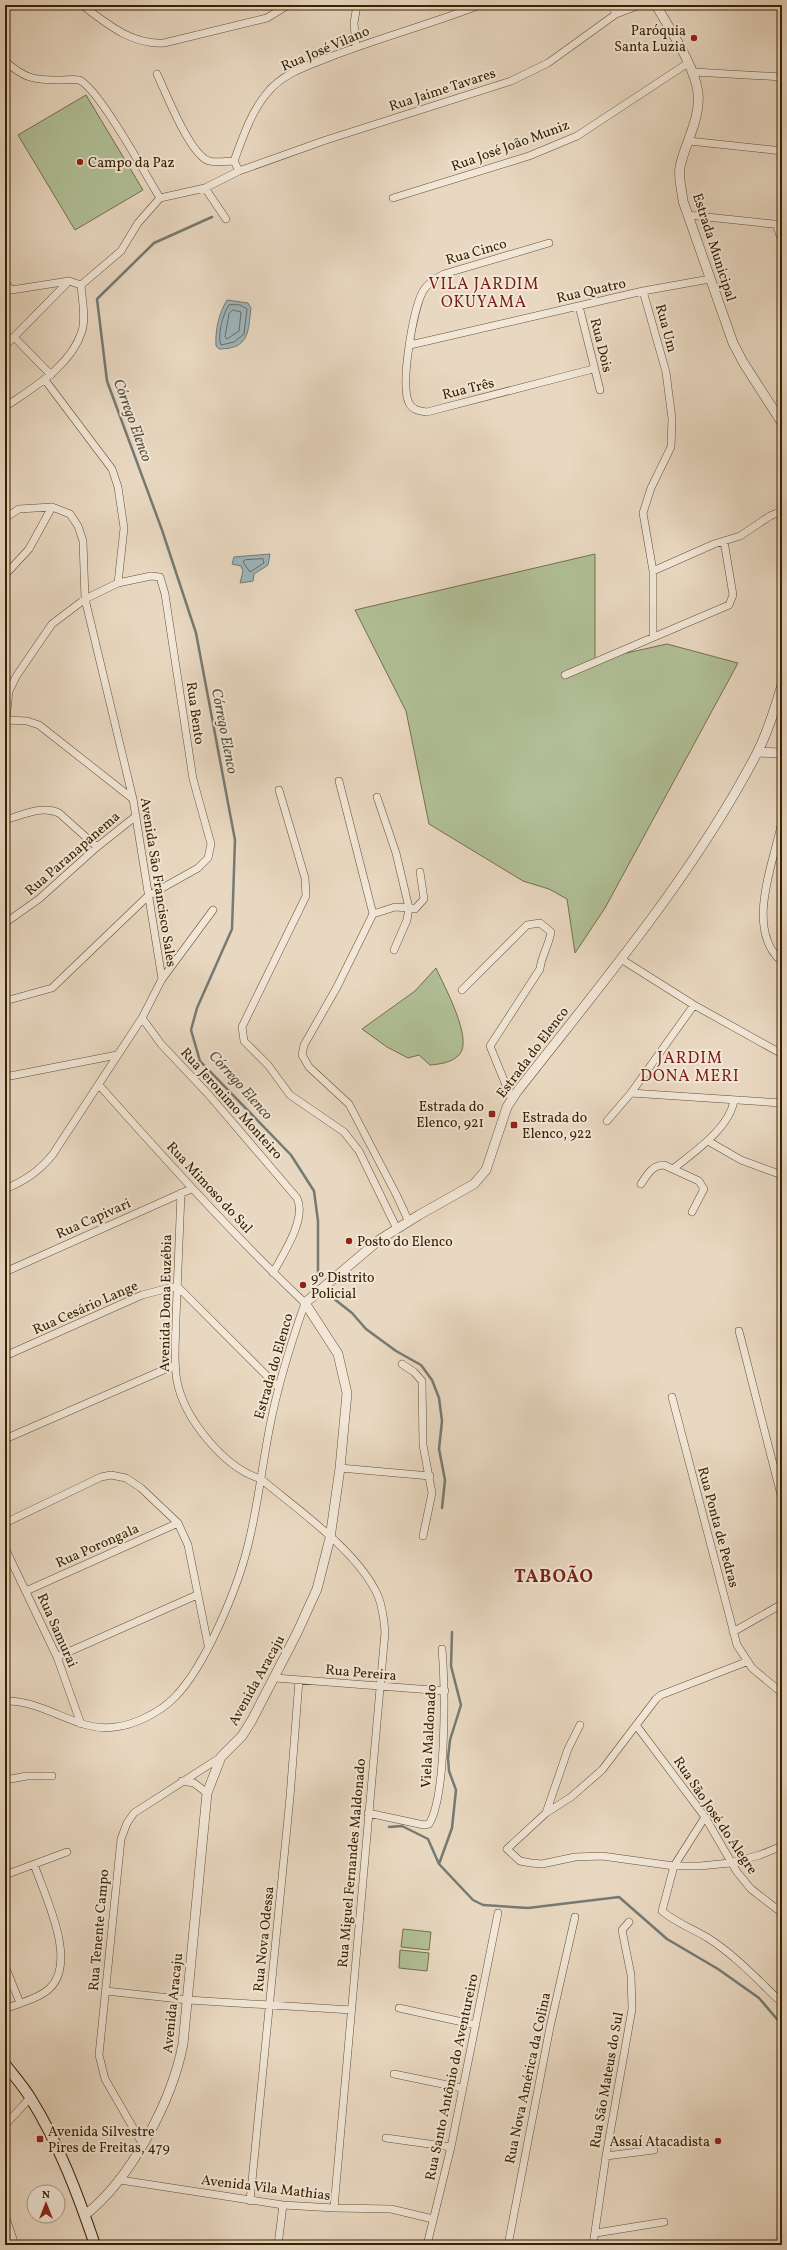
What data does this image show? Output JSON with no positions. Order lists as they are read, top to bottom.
{
  "streets": {
    "street": [
      "Rua José Vilano",
      "Rua Jaime Tavares",
      "Rua José João Muniz",
      "Estrada Municipal",
      "Rua Cinco",
      "Rua Quatro",
      "Rua Um",
      "Rua Dois",
      "Rua Três",
      "Rua Bento",
      "Rua Paranapanema",
      "Avenida São Francisco Sales",
      "Estrada do Elenco",
      "Rua Jeronimo Monteiro",
      "Rua Mimoso do Sul",
      "Rua Capivari",
      "Avenida Dona Euzébia",
      "Rua Cesário Lange",
      "Rua Ponta de Pedras",
      "Rua Porongala",
      "Rua Samurai",
      "Rua Pereira",
      "Avenida Aracaju",
      "Viela Maldonado",
      "Rua São José do Alegre",
      "Rua Miguel Fernandes Maldonado",
      "Rua Tenente Campo",
      "Rua Nova Odessa",
      "Rua Santo Antônio do Aventureiro",
      "Rua Nova América da Colina",
      "Rua São Mateus do Sul",
      "Avenida Vila Mathias"
    ]
  },
  "crossings": [
    ["Rua José João Muniz", "Estrada Municipal"],
    ["Estrada Municipal", "Rua Quatro"],
    ["Rua Cinco", "Rua Quatro"],
    ["Rua Cinco", "Rua Três"],
    ["Rua Quatro", "Rua Um"],
    ["Rua Quatro", "Rua Dois"],
    ["Rua Quatro", "Rua Três"],
    ["Rua Dois", "Rua Três"],
    ["Rua Bento", "Avenida São Francisco Sales"],
    ["Rua Paranapanema", "Avenida São Francisco Sales"],
    ["Avenida São Francisco Sales", "Rua Jeronimo Monteiro"],
    ["Avenida São Francisco Sales", "Rua Mimoso do Sul"],
    ["Estrada do Elenco", "Rua Mimoso do Sul"],
    ["Estrada do Elenco", "Avenida Dona Euzébia"],
    ["Estrada do Elenco", "Rua Samurai"],
    ["Estrada do Elenco", "Avenida Aracaju"],
    ["Rua Jeronimo Monteiro", "Rua Mimoso do Sul"],
    ["Rua Mimoso do Sul", "Rua Capivari"],
    ["Rua Mimoso do Sul", "Avenida Aracaju"],
    ["Rua Capivari", "Avenida Dona Euzébia"],
    ["Avenida Dona Euzébia", "Rua Cesário Lange"],
    ["Avenida Dona Euzébia", "Avenida Aracaju"],
    ["Avenida Dona Euzébia", "Rua Miguel Fernandes Maldonado"],
    ["Rua Porongala", "Rua Samurai"],
    ["Rua Pereira", "Avenida Aracaju"],
    ["Rua Pereira", "Viela Maldonado"],
    ["Rua Pereira", "Rua Miguel Fernandes Maldonado"],
    ["Rua Pereira", "Rua Nova Odessa"],
    ["Avenida Aracaju", "Rua Miguel Fernandes Maldonado"],
    ["Avenida Aracaju", "Rua Tenente Campo"],
    ["Avenida Aracaju", "Avenida Vila Mathias"],
    ["Viela Maldonado", "Rua Miguel Fernandes Maldonado"],
    ["Rua Miguel Fernandes Maldonado", "Avenida Vila Mathias"],
    ["Rua Nova Odessa", "Avenida Vila Mathias"],
    ["Rua Santo Antônio do Aventureiro", "Avenida Vila Mathias"]
  ],
  "districts": ["VILA JARDIM OKUYAMA", "JARDIM DONA MERI", "TABOÃO"],
  "water": ["Córrego Elenco"],
  "places": {
    "other": [
      "Paróquia Santa Luzia",
      "Campo da Paz",
      "Posto do Elenco",
      "9º Distrito Policial",
      "Assaí Atacadista"
    ],
    "transit": ["Estrada do Elenco, 921", "Estrada do Elenco, 922", "Avenida Silvestre Pires de Freitas, 479"]
  },
  "north": "top"
}
